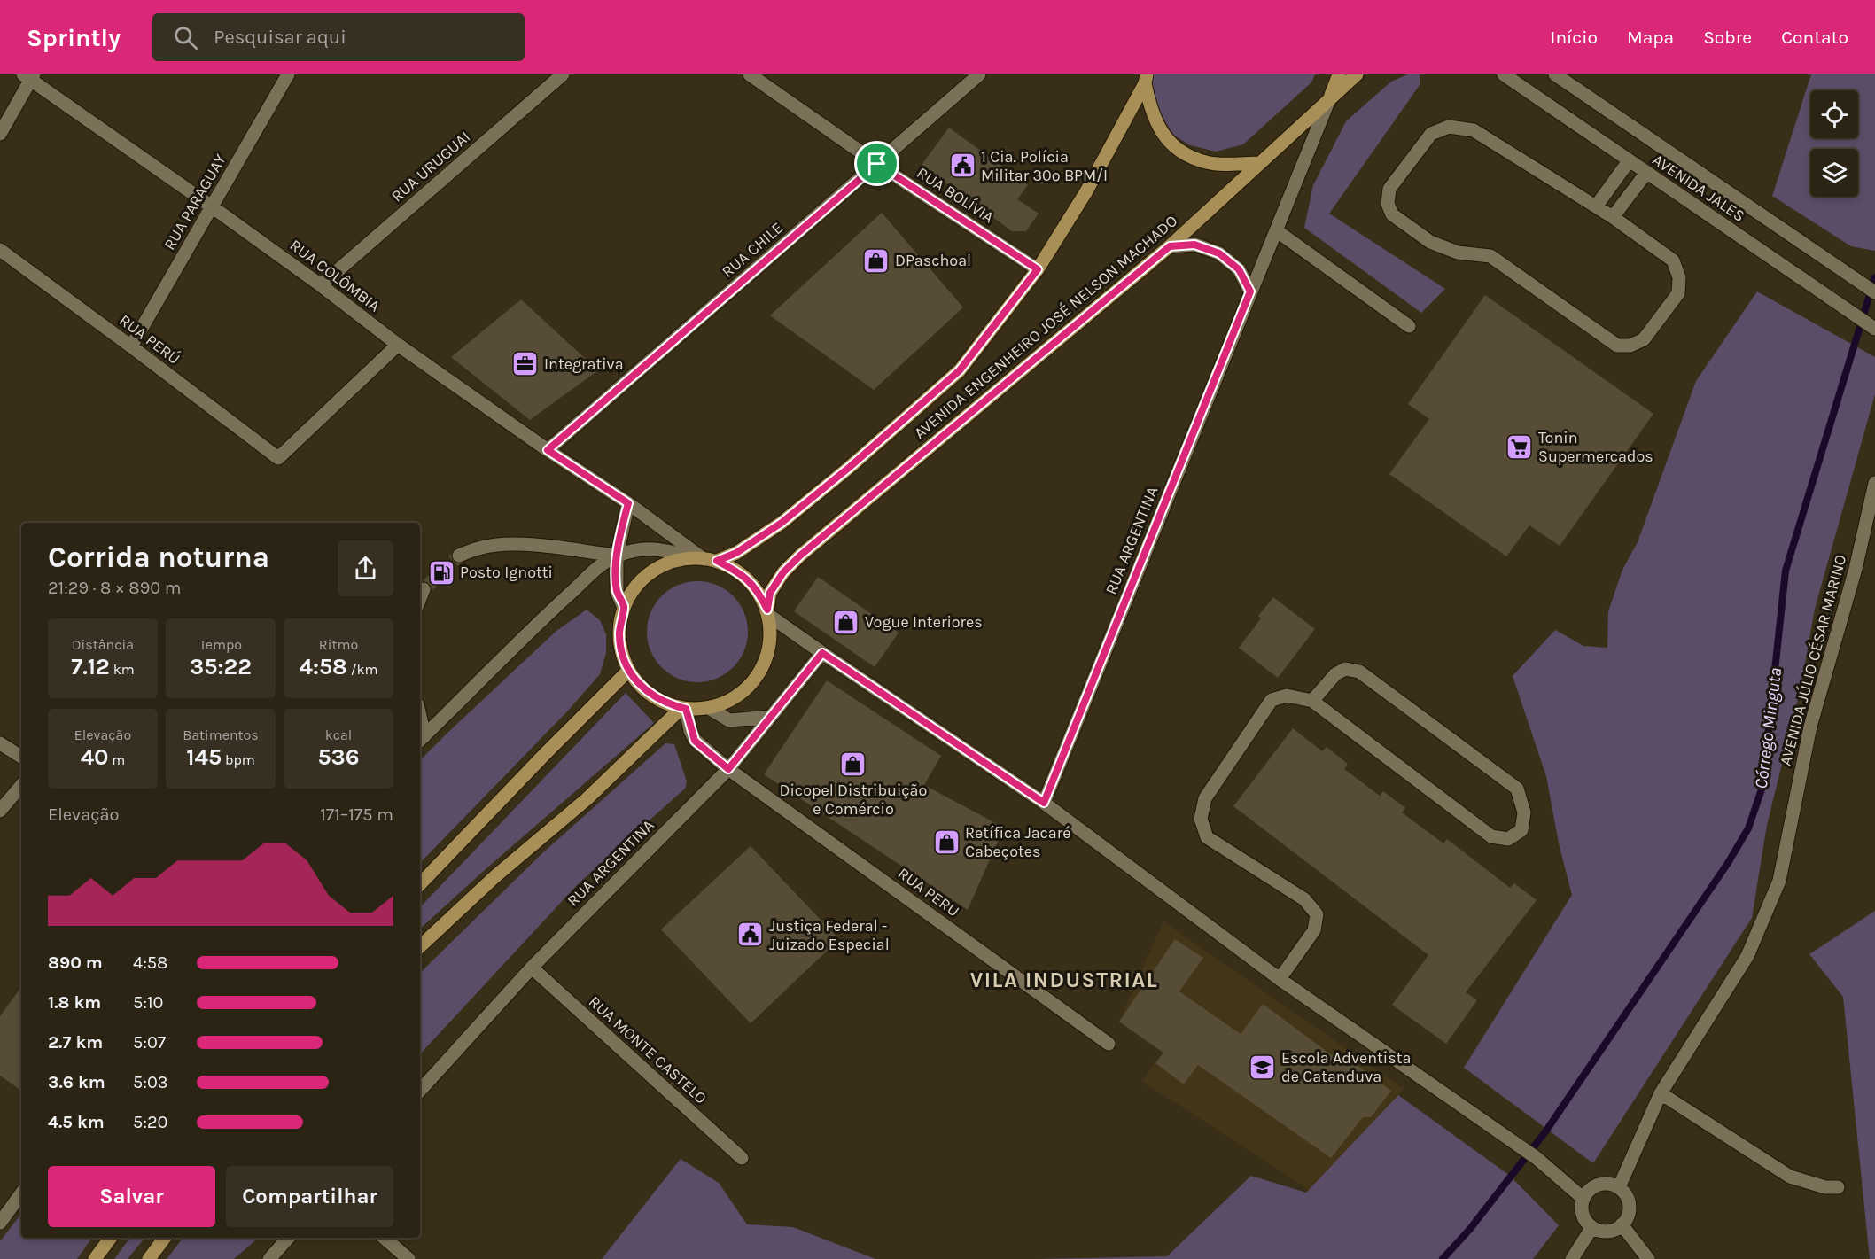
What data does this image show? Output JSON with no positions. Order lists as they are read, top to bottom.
{
  "streets": {
    "main road": ["AVENIDA ENGENHEIRO JOSÉ NELSON MACHADO"],
    "street": [
      "RUA URUGUAI",
      "AVENIDA JALES",
      "RUA BOLÍVIA",
      "RUA PARAGUAY",
      "RUA CHILE",
      "RUA COLÔMBIA",
      "RUA PERÚ",
      "RUA ARGENTINA",
      "AVENIDA JÚLIO CÉSAR MARINO",
      "RUA PERU",
      "RUA MONTE CASTELO"
    ]
  },
  "crossings": [
    ["RUA URUGUAI", "RUA COLÔMBIA"],
    ["RUA BOLÍVIA", "RUA CHILE"],
    ["RUA BOLÍVIA", "AVENIDA ENGENHEIRO JOSÉ NELSON MACHADO"],
    ["RUA PARAGUAY", "RUA COLÔMBIA"],
    ["RUA PARAGUAY", "RUA PERÚ"],
    ["RUA CHILE", "RUA COLÔMBIA"],
    ["RUA COLÔMBIA", "AVENIDA ENGENHEIRO JOSÉ NELSON MACHADO"],
    ["RUA COLÔMBIA", "RUA PERÚ"],
    ["RUA COLÔMBIA", "RUA PERU"],
    ["AVENIDA ENGENHEIRO JOSÉ NELSON MACHADO", "RUA ARGENTINA"],
    ["AVENIDA ENGENHEIRO JOSÉ NELSON MACHADO", "RUA PERU"],
    ["RUA ARGENTINA", "RUA PERU"],
    ["RUA ARGENTINA", "RUA MONTE CASTELO"]
  ],
  "districts": ["VILA INDUSTRIAL"],
  "water": ["Córrego Minguta"],
  "places": {
    "public building": ["1 Cia. Polícia Militar 30º BPM/I", "Justiça Federal - Juizado Especial"],
    "shop": [
      "DPaschoal",
      "Vogue Interiores",
      "Dicopel Distribuição e Comércio",
      "Retífica Jacaré Cabeçotes"
    ],
    "office": ["Integrativa"],
    "supermarket": ["Tonin Supermercados"],
    "fuel station": ["Posto Ignotti"],
    "school or university": ["Escola Adventista de Catanduva"]
  },
  "page": {
    "header": "Sprintly",
    "search": "Pesquisar aqui",
    "nav": [
      "Início",
      "Mapa",
      "Sobre",
      "Contato"
    ],
    "heading": ["Corrida noturna", "21:29 · 8 × 890 m"],
    "stats": [
      ["Distância", "7.12 km"],
      ["Tempo", "35:22"],
      ["Ritmo", "4:58 /km"],
      ["Elevação", "40 m"],
      ["Batimentos", "145 bpm"],
      ["kcal", "536"]
    ],
    "chart": ["Elevação", "171–175 m"],
    "list": [
      {
        "name": "890 m",
        "note": "4:58"
      },
      {
        "name": "1.8 km",
        "note": "5:10"
      },
      {
        "name": "2.7 km",
        "note": "5:07"
      },
      {
        "name": "3.6 km",
        "note": "5:03"
      },
      {
        "name": "4.5 km",
        "note": "5:20"
      }
    ],
    "buttons": ["Salvar", "Compartilhar"]
  }
}
